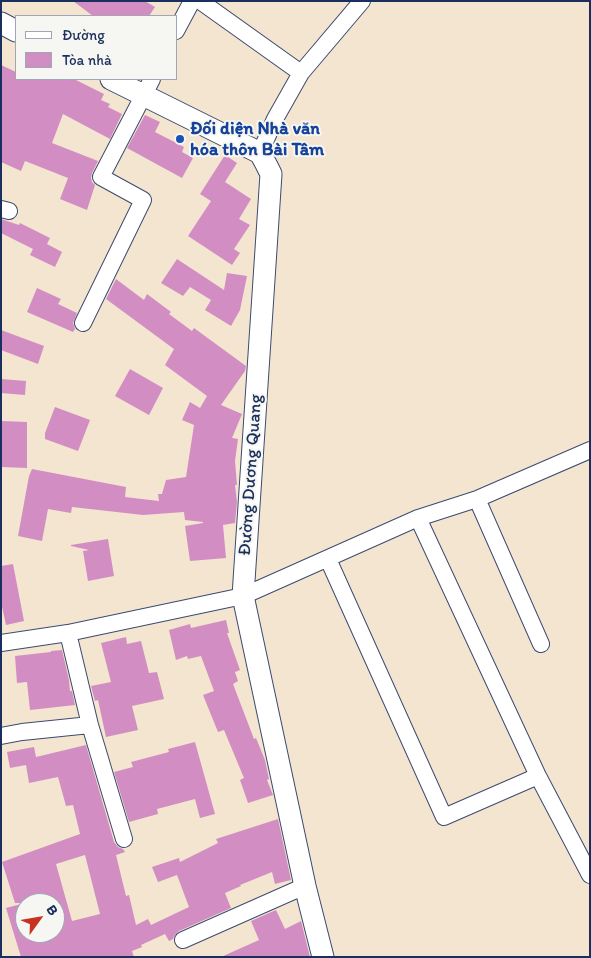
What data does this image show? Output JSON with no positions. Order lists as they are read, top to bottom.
{
  "streets": {
    "street": ["Đường Dương Quang"]
  },
  "places": ["Đối diện Nhà văn hóa thôn Bài Tâm"],
  "legend": ["Đường", "Tòa nhà"],
  "north": "top right"
}
